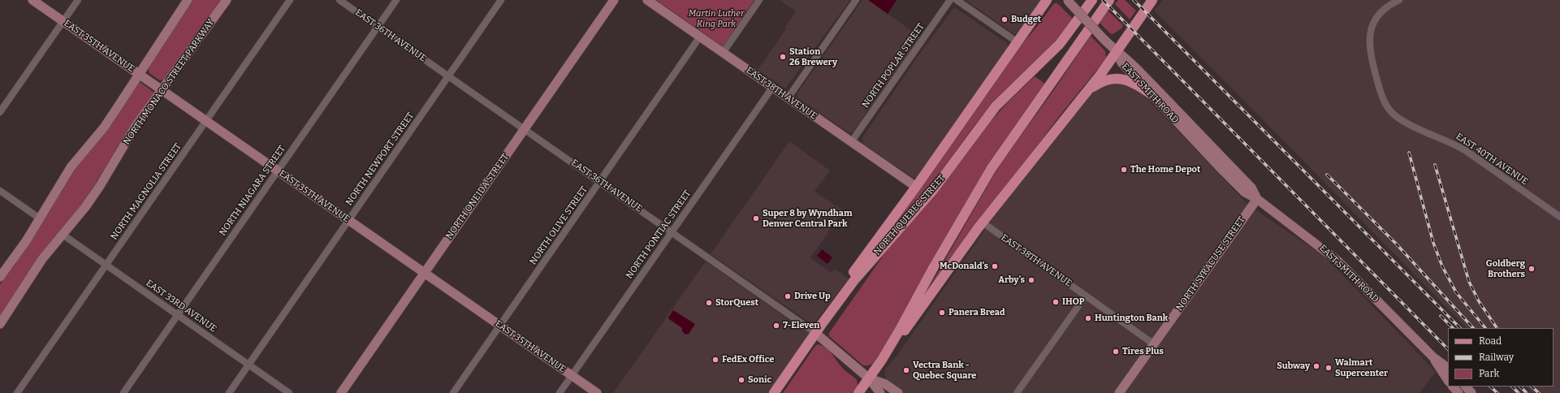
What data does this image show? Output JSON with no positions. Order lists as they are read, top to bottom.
{
  "streets": {
    "main road": ["NORTH QUEBEC STREET"],
    "street": [
      "EAST 36TH AVENUE",
      "EAST 35TH AVENUE",
      "NORTH POPLAR STREET",
      "NORTH MONACO STREET PARKWAY",
      "EAST 38TH AVENUE",
      "EAST SMITH ROAD",
      "NORTH NEWPORT STREET",
      "EAST 40TH AVENUE",
      "NORTH NIAGARA STREET",
      "NORTH MAGNOLIA STREET",
      "NORTH ONEIDA STREET",
      "NORTH OLIVE STREET",
      "NORTH PONTIAC STREET",
      "NORTH SYRACUSE STREET",
      "EAST 33RD AVENUE"
    ]
  },
  "crossings": [
    ["EAST 36TH AVENUE", "NORTH NEWPORT STREET"],
    ["EAST 36TH AVENUE", "NORTH NIAGARA STREET"],
    ["EAST 36TH AVENUE", "NORTH ONEIDA STREET"],
    ["EAST 36TH AVENUE", "NORTH QUEBEC STREET"],
    ["EAST 36TH AVENUE", "NORTH OLIVE STREET"],
    ["EAST 36TH AVENUE", "NORTH PONTIAC STREET"],
    ["EAST 35TH AVENUE", "NORTH MONACO STREET PARKWAY"],
    ["EAST 35TH AVENUE", "NORTH NEWPORT STREET"],
    ["EAST 35TH AVENUE", "NORTH NIAGARA STREET"],
    ["EAST 35TH AVENUE", "NORTH MAGNOLIA STREET"],
    ["EAST 35TH AVENUE", "NORTH ONEIDA STREET"],
    ["EAST 35TH AVENUE", "NORTH OLIVE STREET"],
    ["EAST 35TH AVENUE", "NORTH PONTIAC STREET"],
    ["NORTH POPLAR STREET", "EAST 38TH AVENUE"],
    ["NORTH MONACO STREET PARKWAY", "EAST 33RD AVENUE"],
    ["EAST 38TH AVENUE", "NORTH OLIVE STREET"],
    ["EAST 38TH AVENUE", "NORTH PONTIAC STREET"],
    ["EAST 38TH AVENUE", "NORTH SYRACUSE STREET"],
    ["EAST SMITH ROAD", "NORTH SYRACUSE STREET"],
    ["NORTH NEWPORT STREET", "EAST 33RD AVENUE"],
    ["NORTH NIAGARA STREET", "EAST 33RD AVENUE"],
    ["NORTH MAGNOLIA STREET", "EAST 33RD AVENUE"]
  ],
  "parks": ["Martin Luther King Park"],
  "places": [
    "Budget",
    "Station 26 Brewery",
    "The Home Depot",
    "Super 8 by Wyndham Denver Central Park",
    "McDonald's",
    "Goldberg Brothers",
    "Arby's",
    "Drive Up",
    "IHOP",
    "StorQuest",
    "Panera Bread",
    "Huntington Bank",
    "7-Eleven",
    "Tires Plus",
    "FedEx Office",
    "Subway",
    "Walmart Supercenter",
    "Vectra Bank - Quebec Square",
    "Sonic"
  ],
  "legend": ["Road", "Railway", "Park"]
}
